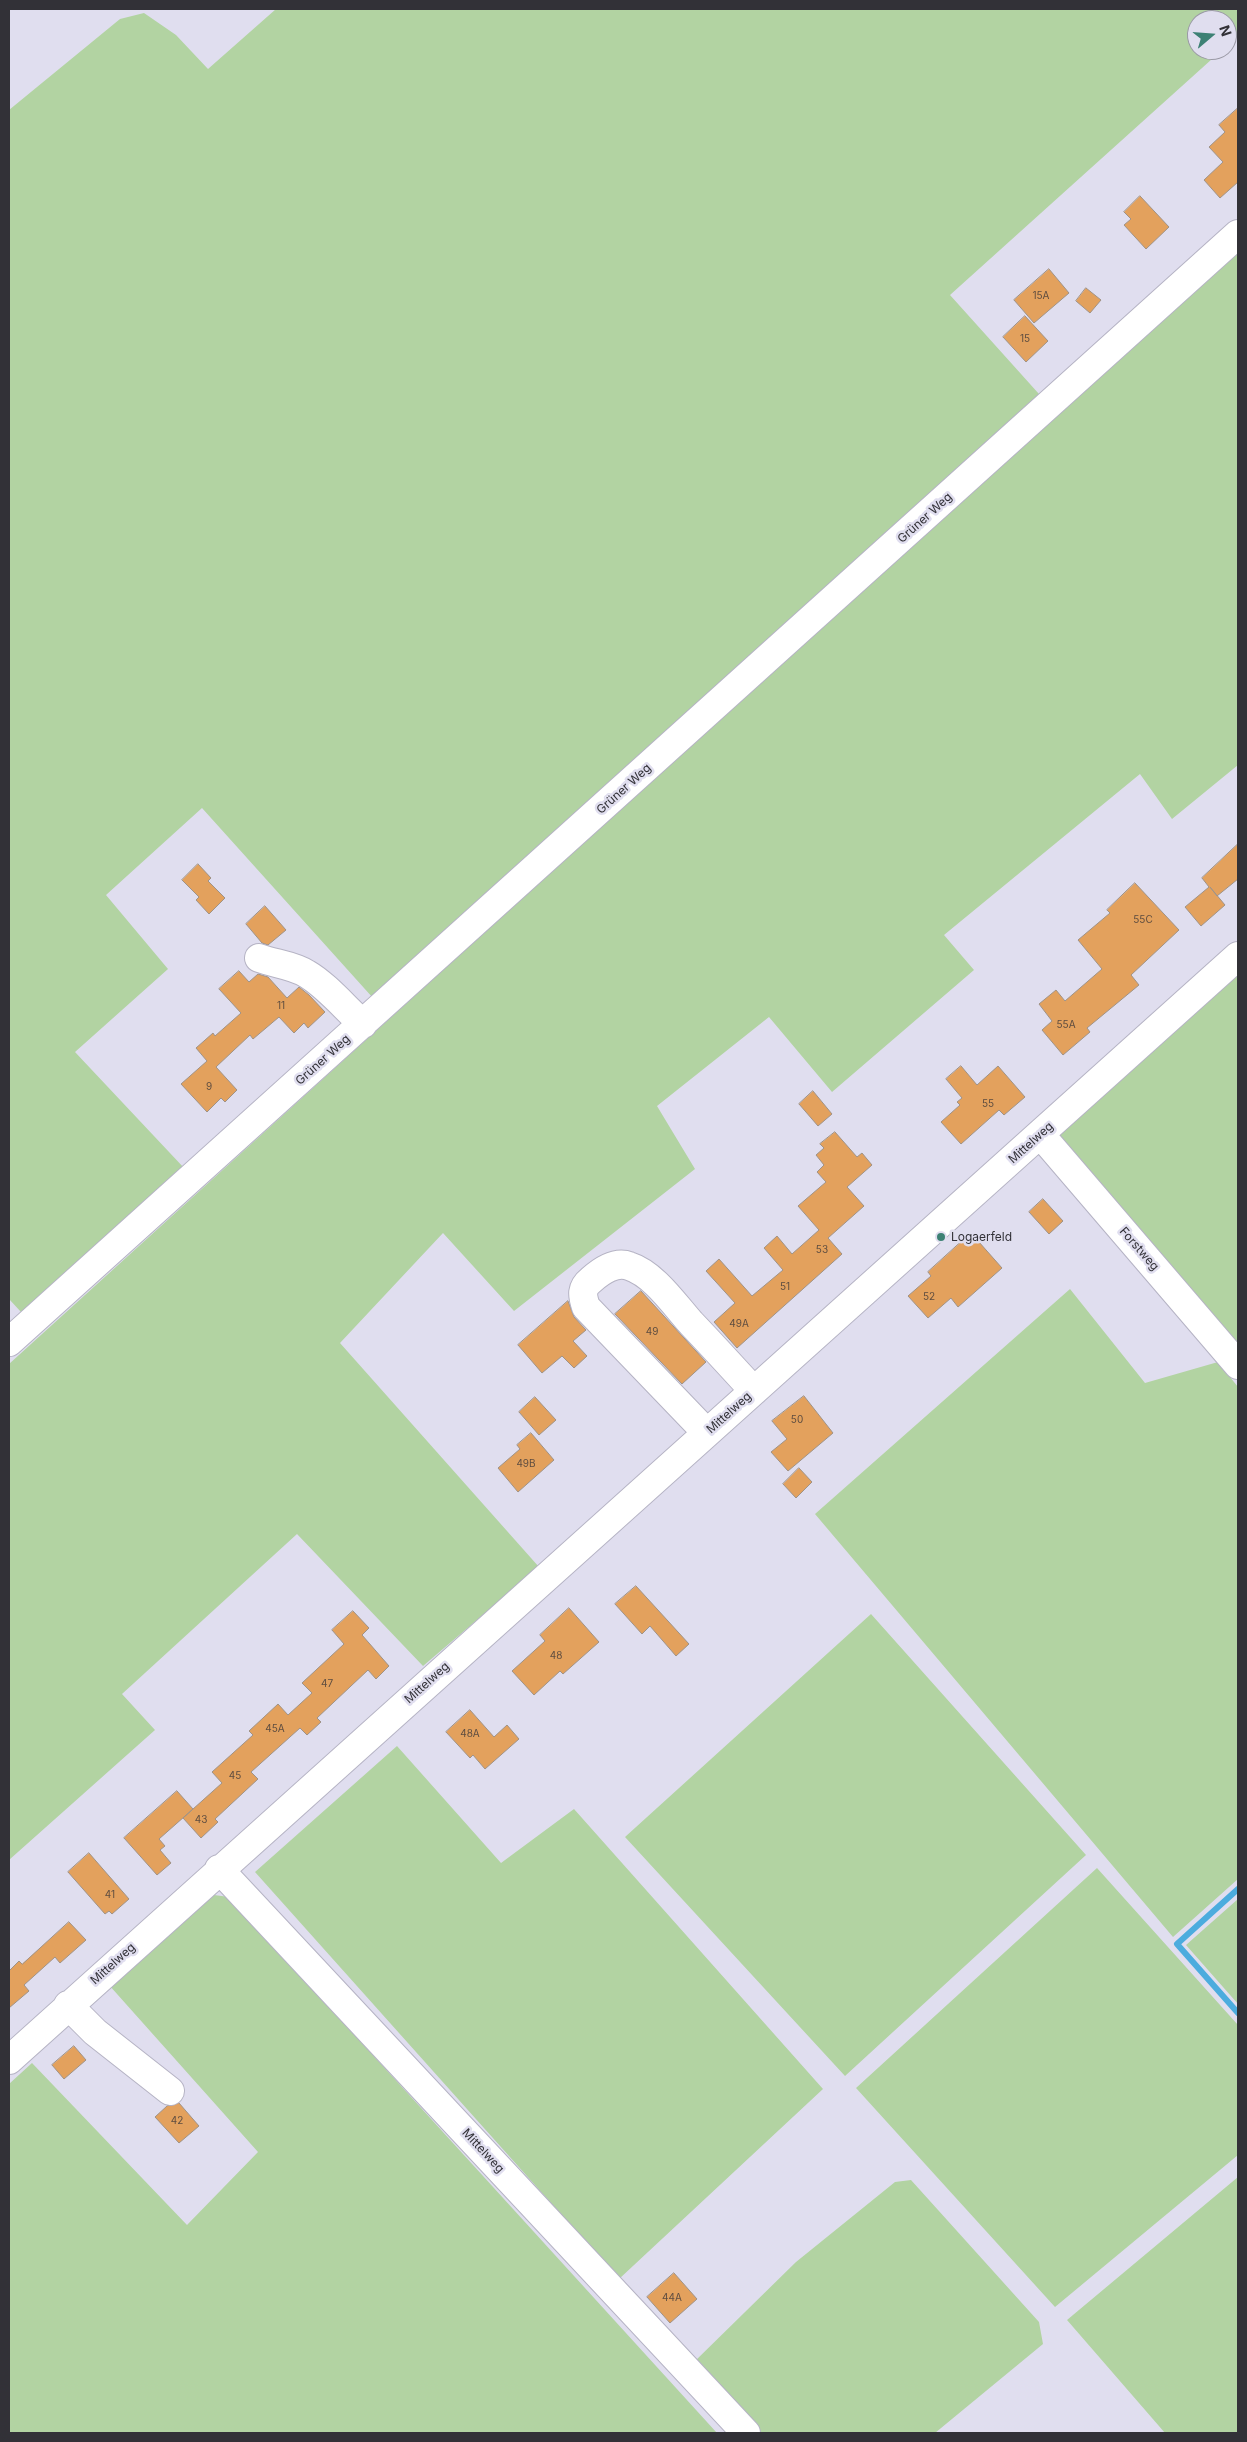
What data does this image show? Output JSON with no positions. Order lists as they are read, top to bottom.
{
  "streets": {
    "street": ["Grüner Weg", "Mittelweg", "Forstweg"]
  },
  "crossings": [
    ["Mittelweg", "Forstweg"]
  ],
  "places": ["Logaerfeld"],
  "house_numbers": [
    "15A",
    "15",
    "55C",
    "11",
    "55A",
    "9",
    "55",
    "53",
    "51",
    "52",
    "49A",
    "49",
    "50",
    "49B",
    "48",
    "47",
    "45A",
    "48A",
    "45",
    "43",
    "41",
    "42",
    "44A"
  ],
  "north": "right"
}
